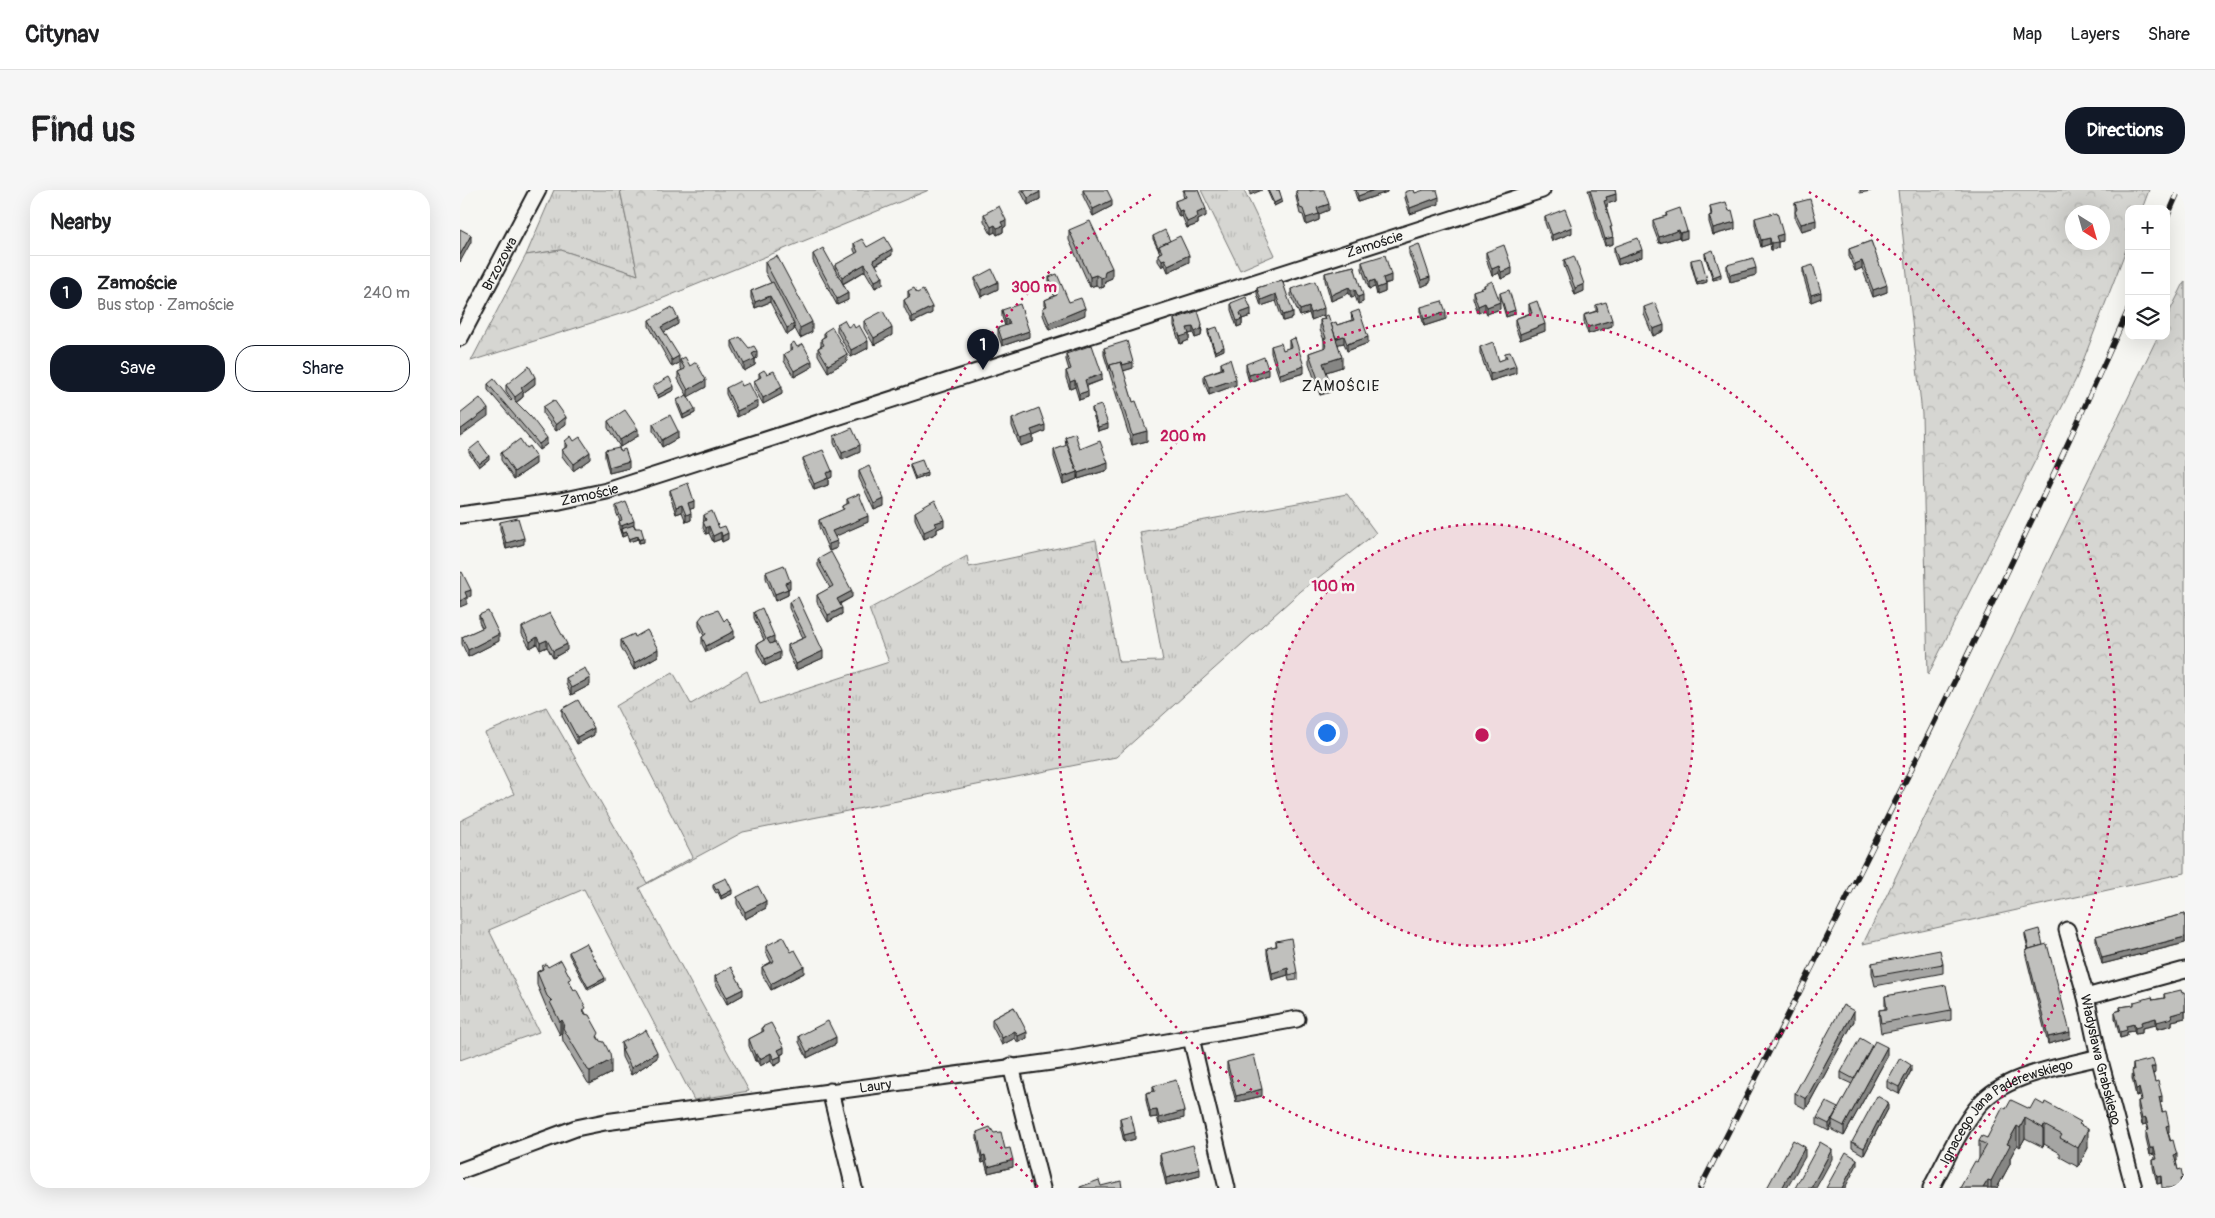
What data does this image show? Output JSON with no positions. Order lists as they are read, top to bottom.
{
  "streets": {
    "street": [
      "Zamoście",
      "Brzozowa",
      "Władysława Grabskiego",
      "Laury",
      "Ignacego Jana Paderewskiego"
    ]
  },
  "crossings": [
    ["Władysława Grabskiego", "Ignacego Jana Paderewskiego"]
  ],
  "districts": ["ZAMOŚCIE"],
  "north": "bottom right",
  "page": {
    "header": "Citynav",
    "nav": ["Map", "Layers", "Share"],
    "buttons": [
      "Directions",
      ["Save", "Share"]
    ],
    "title": "Find us",
    "heading": "Nearby",
    "map_buttons": ["+", "−"],
    "list": [
      {
        "mark": "1",
        "name": "Zamoście",
        "note": "Bus stop · Zamoście",
        "value": "240 m"
      }
    ],
    "pins": "1"
  },
  "rings": ["300 m", "200 m", "100 m"]
}
